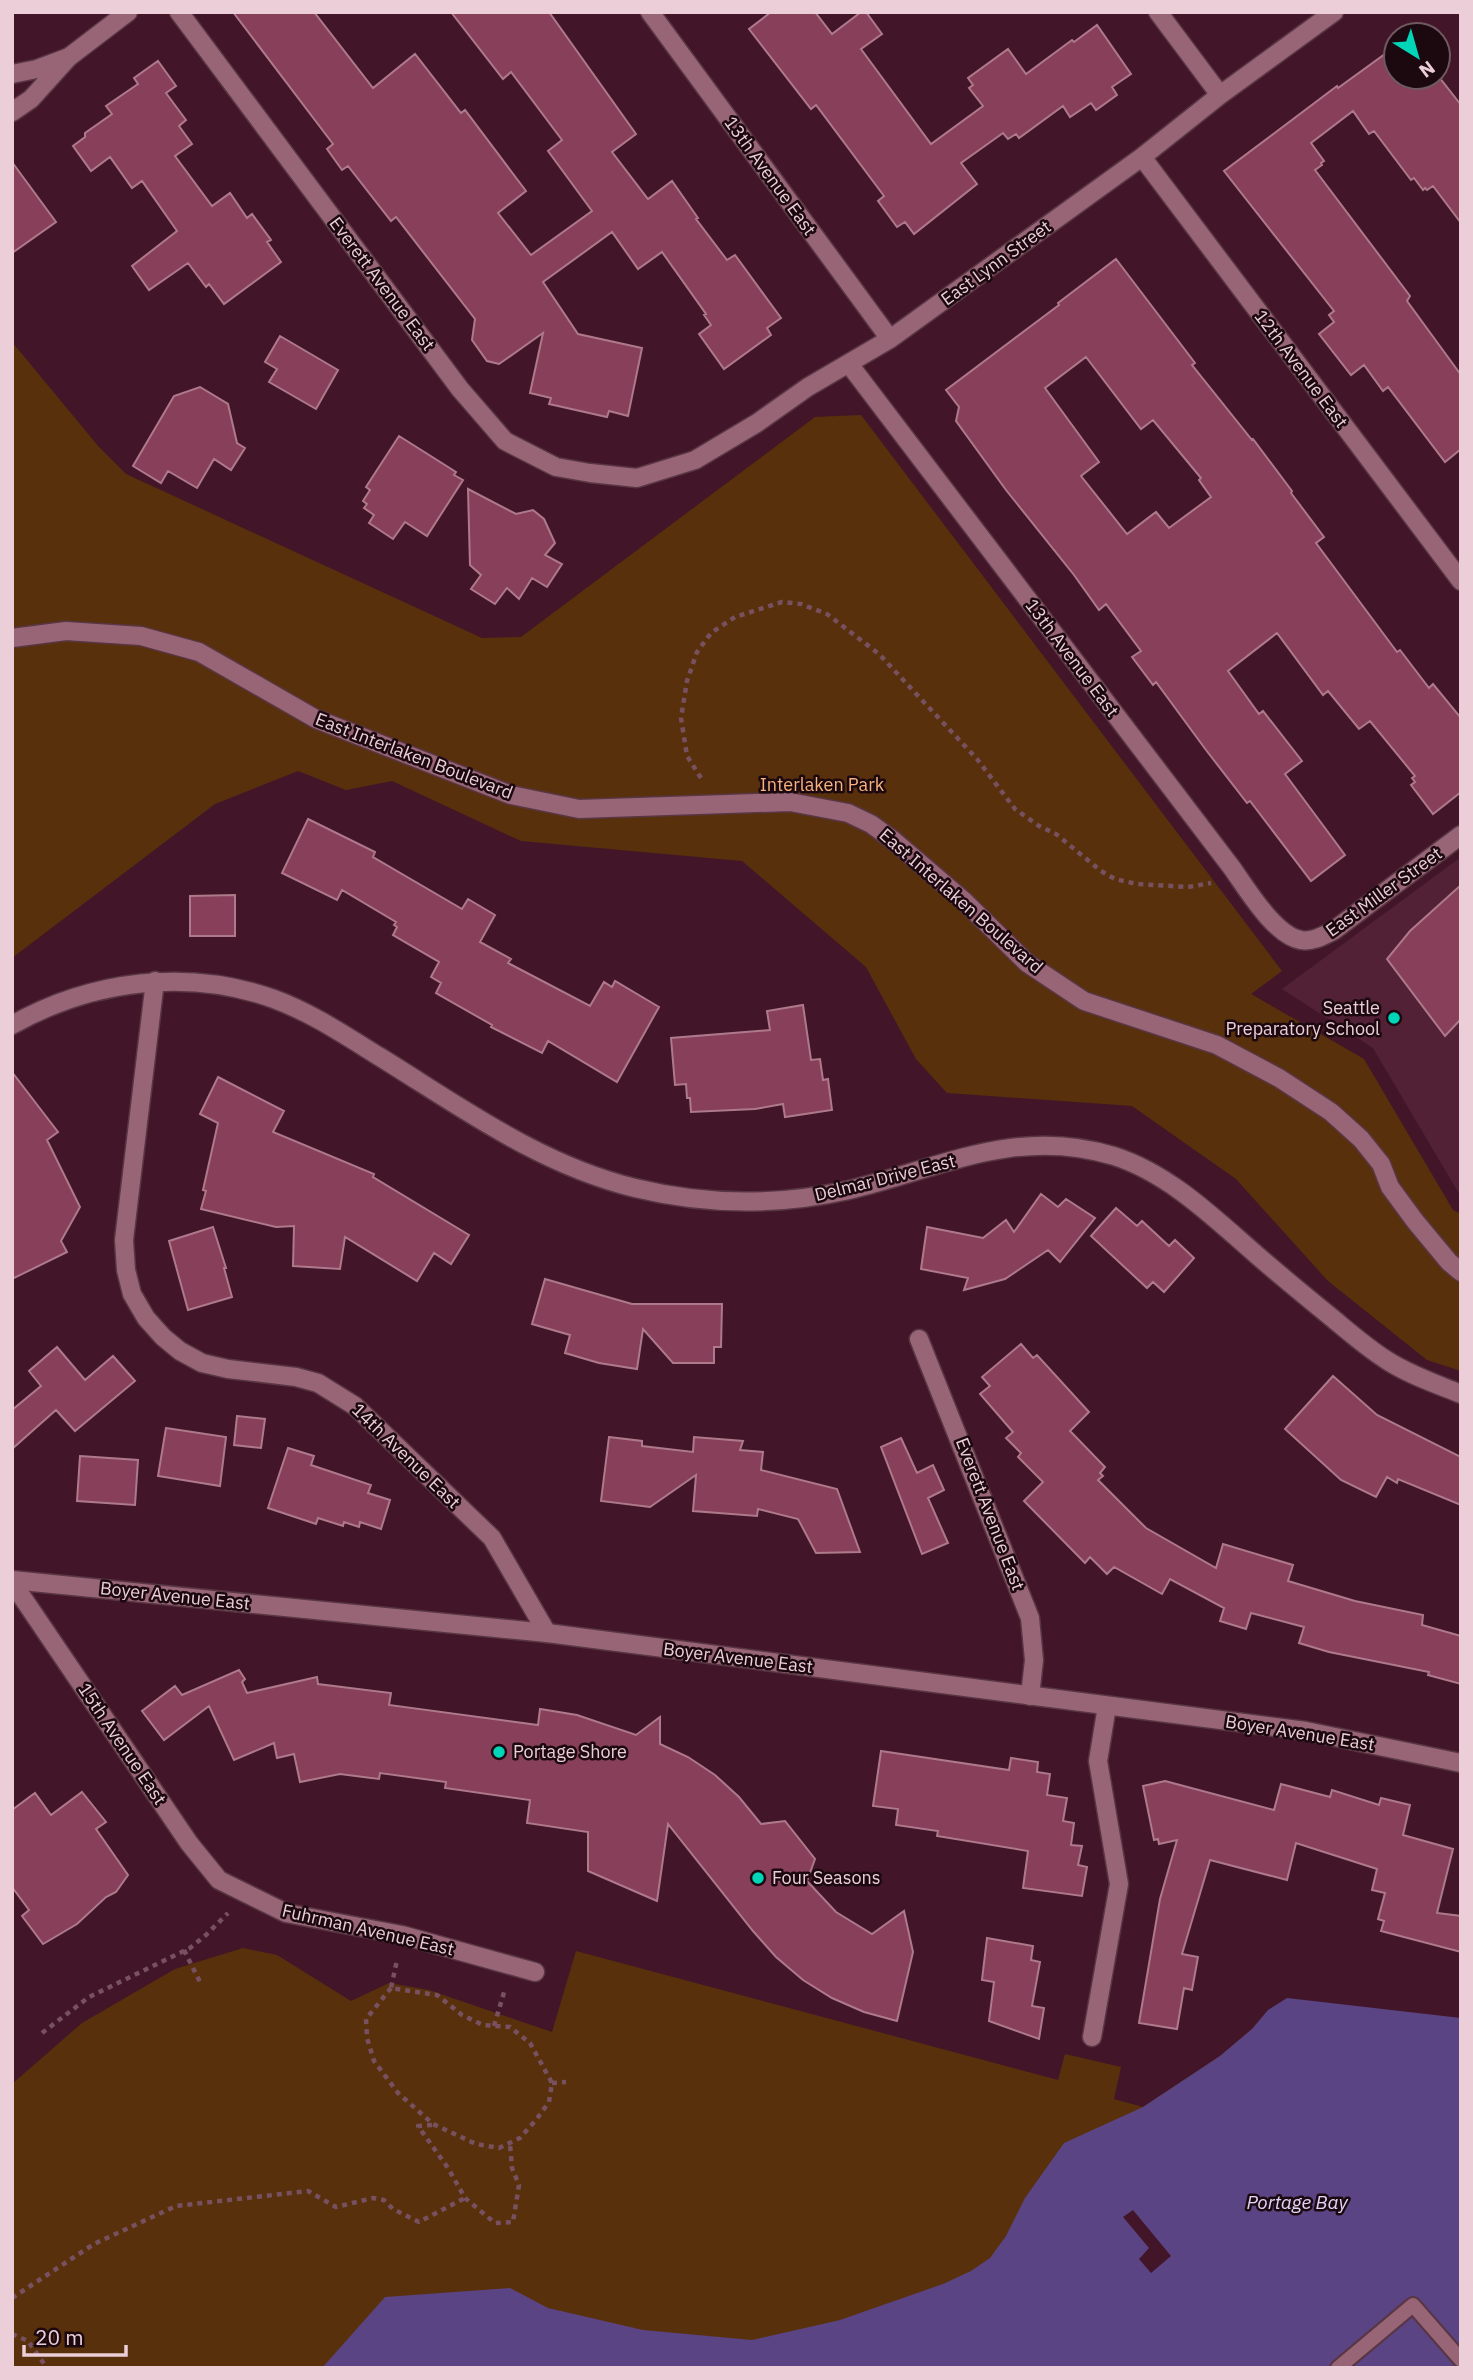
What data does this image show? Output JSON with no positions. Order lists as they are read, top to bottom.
{
  "streets": {
    "street": [
      "13th Avenue East",
      "East Lynn Street",
      "Everett Avenue East",
      "12th Avenue East",
      "East Interlaken Boulevard",
      "East Miller Street",
      "Delmar Drive East",
      "14th Avenue East",
      "Boyer Avenue East",
      "15th Avenue East",
      "Fuhrman Avenue East"
    ]
  },
  "crossings": [
    ["13th Avenue East", "East Lynn Street"],
    ["13th Avenue East", "East Miller Street"],
    ["East Lynn Street", "Everett Avenue East"],
    ["East Lynn Street", "12th Avenue East"],
    ["Everett Avenue East", "Boyer Avenue East"],
    ["Delmar Drive East", "14th Avenue East"],
    ["14th Avenue East", "Boyer Avenue East"],
    ["Boyer Avenue East", "15th Avenue East"],
    ["15th Avenue East", "Fuhrman Avenue East"]
  ],
  "water": ["Portage Bay"],
  "parks": ["Interlaken Park"],
  "places": ["Seattle Preparatory School", "Portage Shore", "Four Seasons"],
  "scale_bar": "20 m",
  "north": "bottom right"
}
